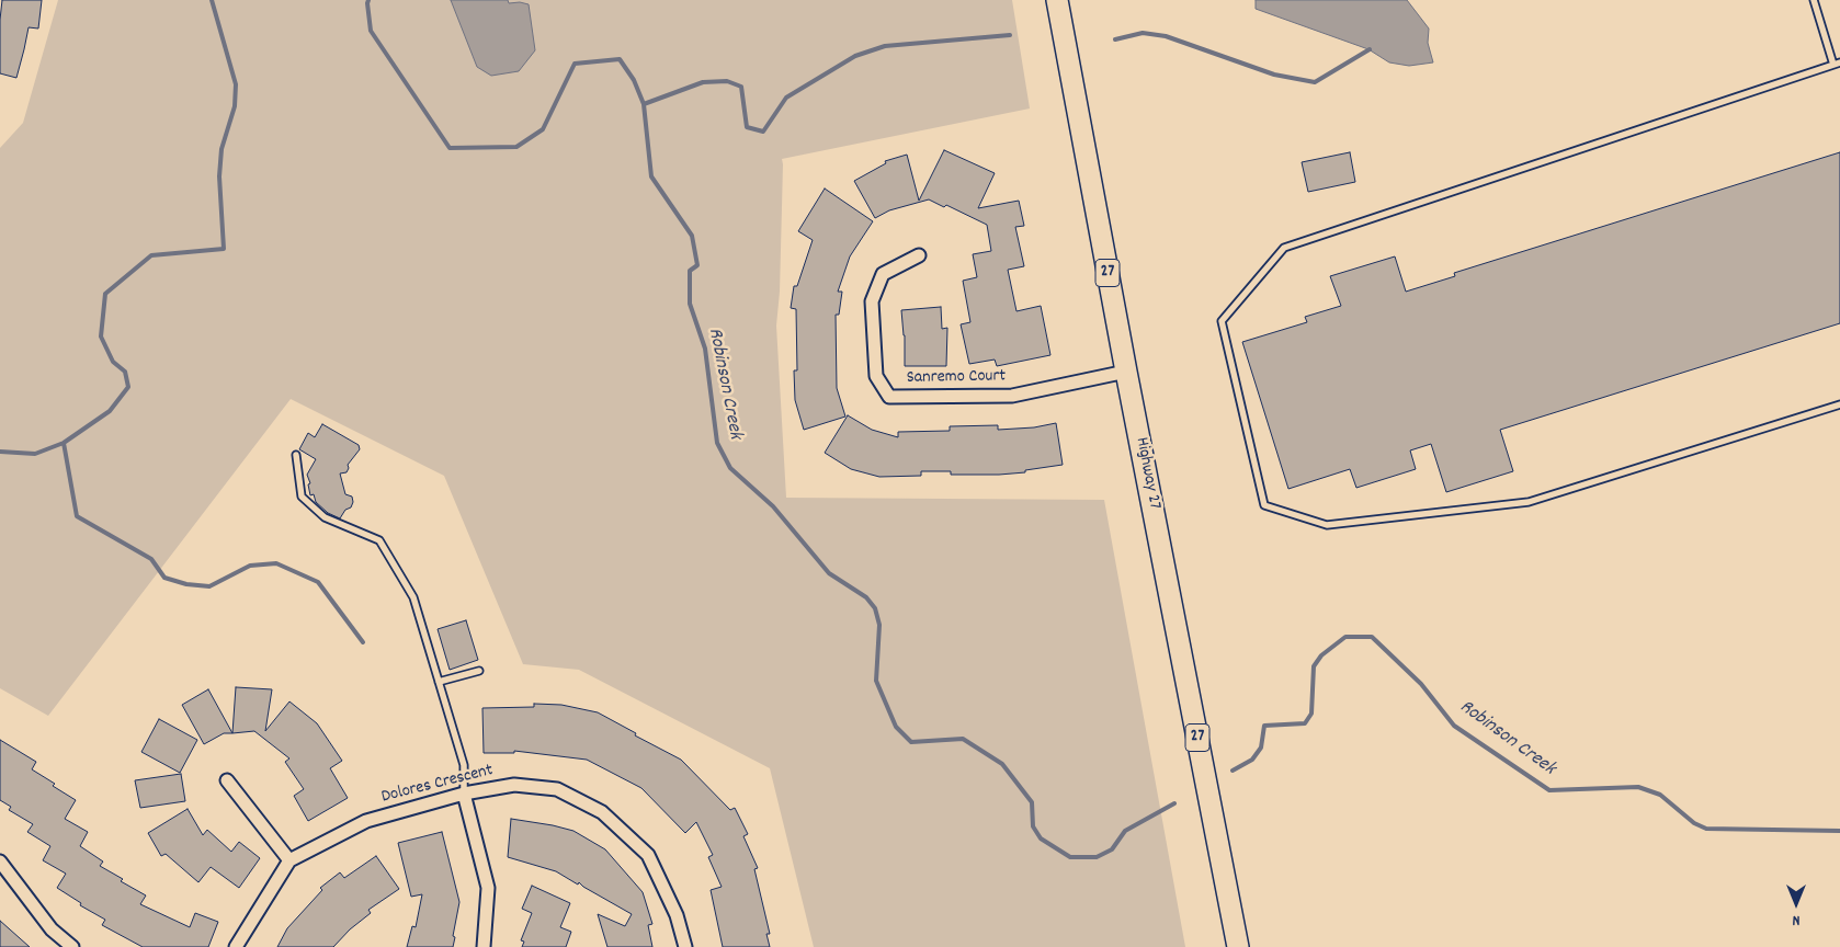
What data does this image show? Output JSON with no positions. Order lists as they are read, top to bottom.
{
  "streets": {
    "main road": ["27", "Highway 27"],
    "street": ["Sanremo Court", "Dolores Crescent"]
  },
  "crossings": [
    ["Sanremo Court", "Highway 27"]
  ],
  "water": ["Robinson Creek"],
  "north": "bottom"
}
